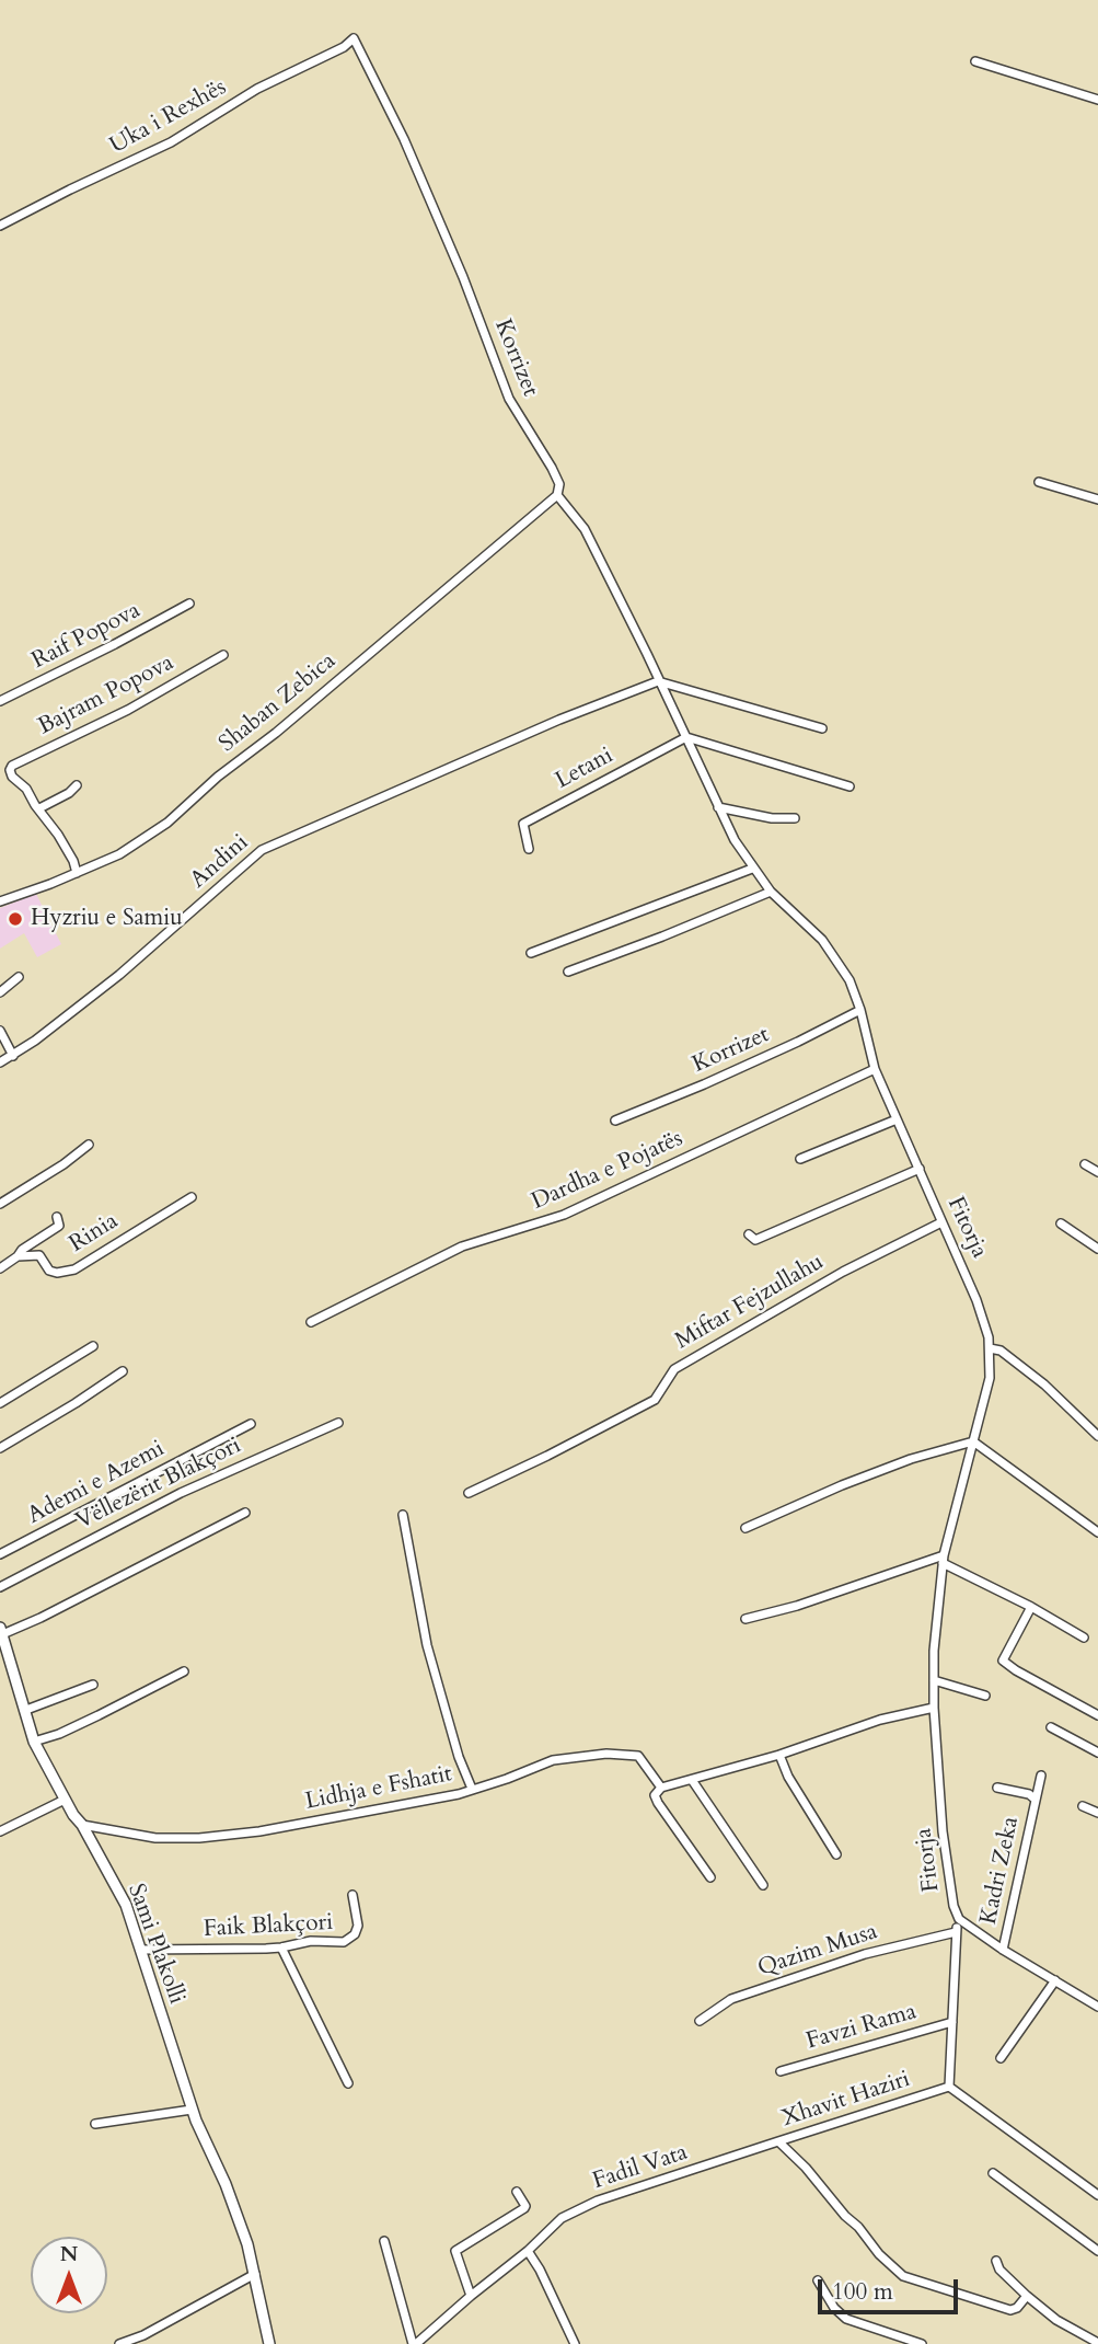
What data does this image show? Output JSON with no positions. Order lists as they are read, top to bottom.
{
  "streets": {
    "street": [
      "Uka i Rexhës",
      "Korrizet",
      "Raif Popova",
      "Bajram Popova",
      "Shaban Zebica",
      "Letani",
      "Andini",
      "Dardha e Pojatës",
      "Fitorja",
      "Rinia",
      "Miftar Fejzullahu",
      "Ademi e Azemi",
      "Vëllezërit Blakçori",
      "Lidhja e Fshatit",
      "Kadri Zeka",
      "Faik Blakçori",
      "Sami Plakolli",
      "Qazim Musa",
      "Favzi Rama",
      "Xhavit Haziri",
      "Fadil Vata"
    ]
  },
  "crossings": [
    ["Uka i Rexhës", "Korrizet"],
    ["Korrizet", "Shaban Zebica"],
    ["Korrizet", "Letani"],
    ["Korrizet", "Andini"],
    ["Korrizet", "Dardha e Pojatës"],
    ["Korrizet", "Fitorja"],
    ["Bajram Popova", "Shaban Zebica"],
    ["Dardha e Pojatës", "Fitorja"],
    ["Fitorja", "Miftar Fejzullahu"],
    ["Fitorja", "Kadri Zeka"],
    ["Lidhja e Fshatit", "Sami Plakolli"],
    ["Faik Blakçori", "Sami Plakolli"],
    ["Xhavit Haziri", "Fadil Vata"]
  ],
  "places": ["Hyzriu e Samiu"],
  "scale_bar": "100 m",
  "north": "top"
}
